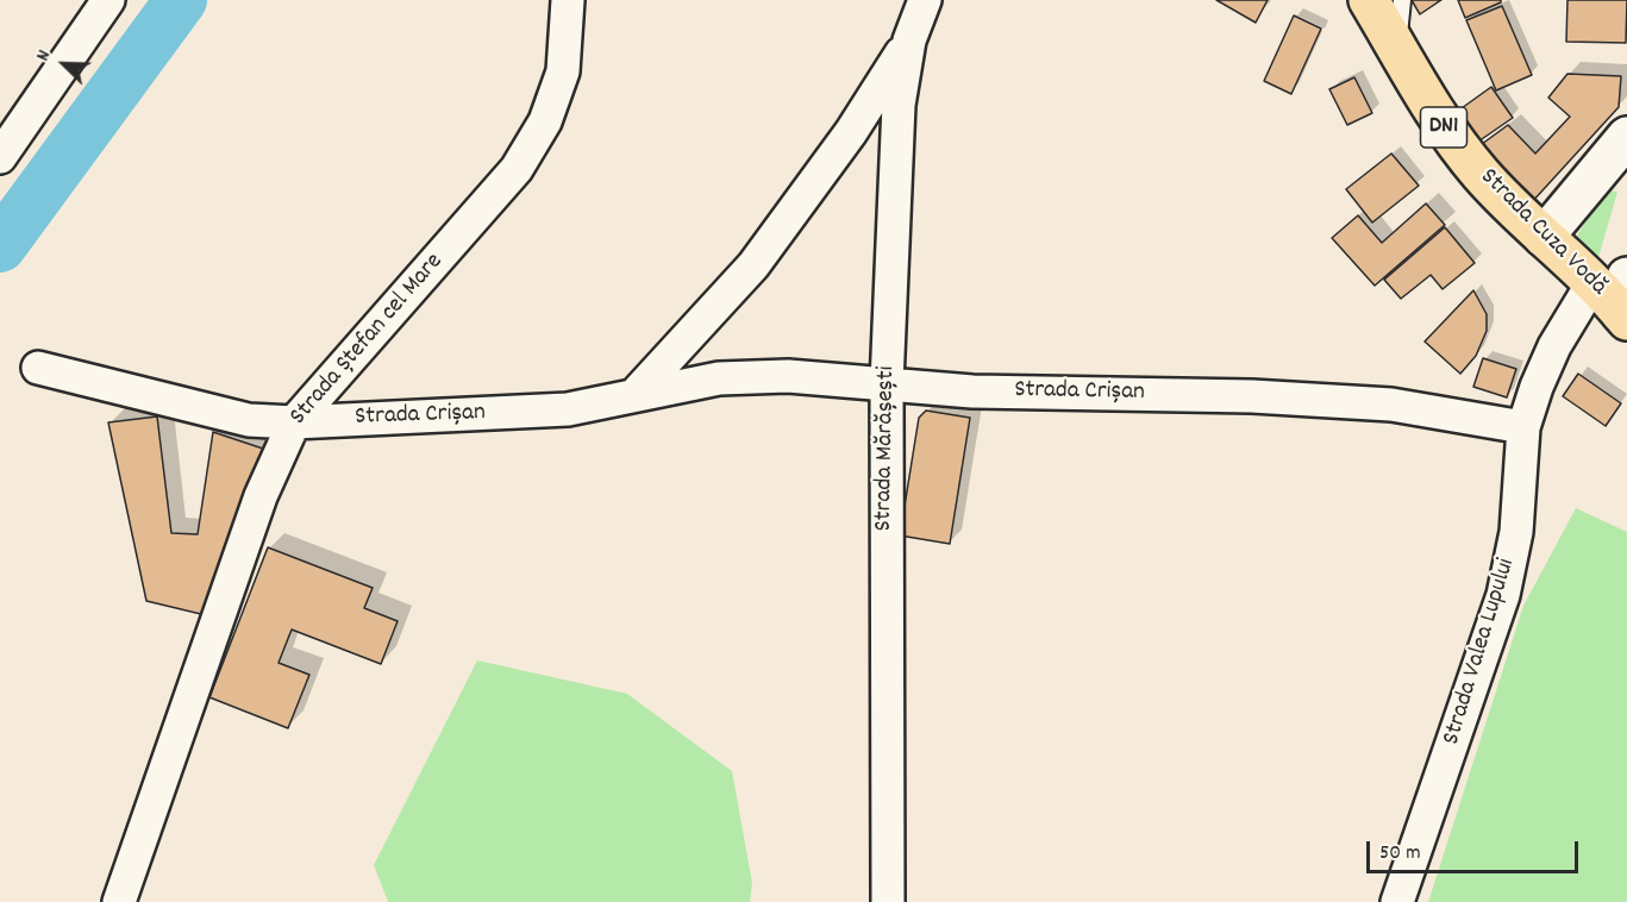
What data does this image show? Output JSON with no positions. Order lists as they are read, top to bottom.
{
  "streets": {
    "main road": ["DN1", "Strada Cuza Vodă"],
    "street": [
      "Strada Ștefan cel Mare",
      "Strada Crișan",
      "Strada Mărășești",
      "Strada Valea Lupului"
    ]
  },
  "crossings": [
    ["Strada Cuza Vodă", "Strada Valea Lupului"],
    ["Strada Ștefan cel Mare", "Strada Crișan"],
    ["Strada Crișan", "Strada Mărășești"],
    ["Strada Crișan", "Strada Valea Lupului"]
  ],
  "scale_bar": "50 m",
  "north": "top left"
}
